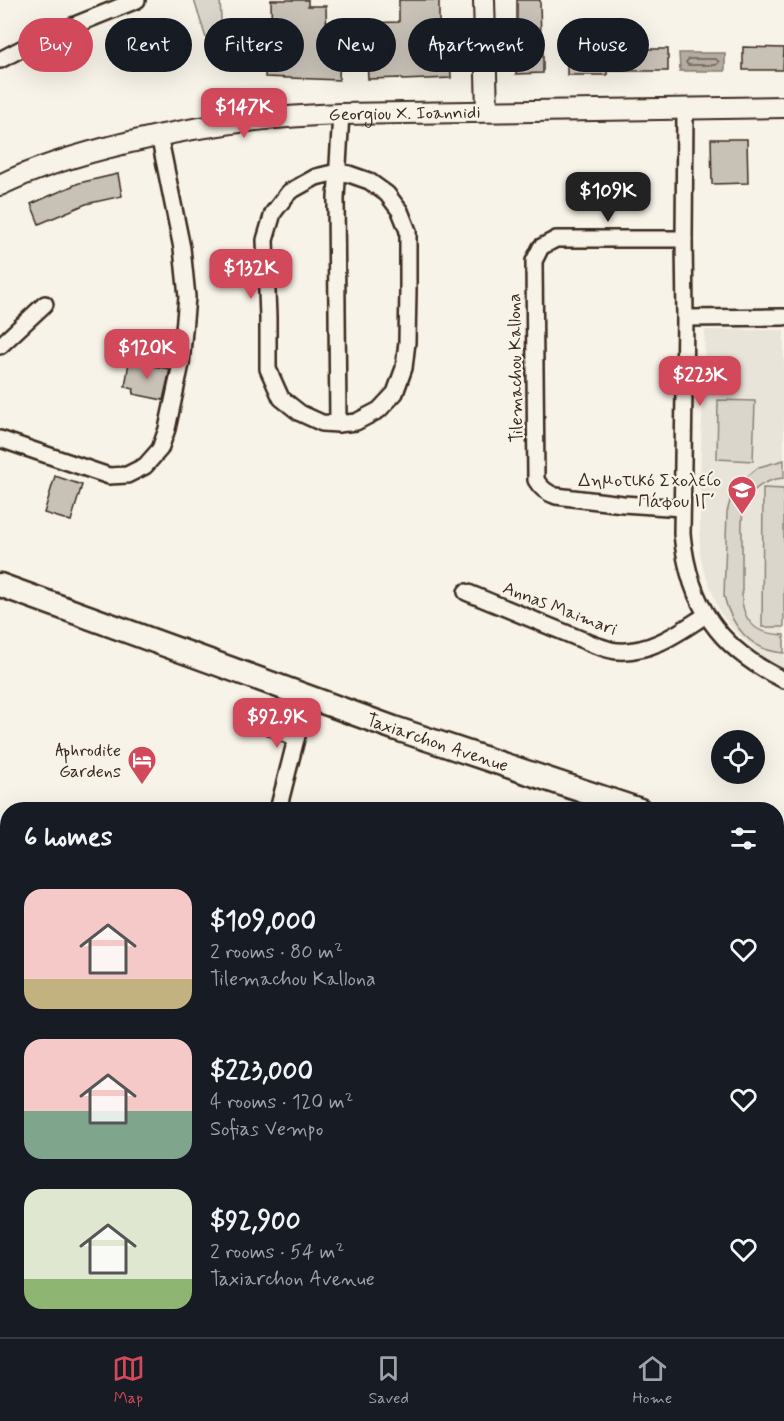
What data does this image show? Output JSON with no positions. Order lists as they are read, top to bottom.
{
  "streets": {
    "main road": ["Taxiarchon Avenue"],
    "street": ["Georgiou X. Ioannidi", "Tilemachou Kallona", "Annas Maimari"]
  },
  "places": {
    "school or university": ["Δημοτικό Σχολείο Πάφου ΙΓ΄"],
    "hotel": ["Aphrodite Gardens"]
  },
  "page": {
    "chip": [
      "Buy",
      "Rent",
      "Filters",
      "New",
      "Apartment",
      "House"
    ],
    "price": [
      "$147K",
      "$109K",
      "$132K",
      "$120K",
      "$223K",
      "$92.9K"
    ],
    "heading": "6 homes",
    "list": [
      {
        "name": "$109,000",
        "note": "2 rooms · 80 m² · Tilemachou Kallona"
      },
      {
        "name": "$223,000",
        "note": "4 rooms · 120 m² · Sofias Vempo"
      },
      {
        "name": "$92,900",
        "note": "2 rooms · 54 m² · Taxiarchon Avenue"
      }
    ],
    "tabs": ["Map", "Saved", "Home"]
  }
}
